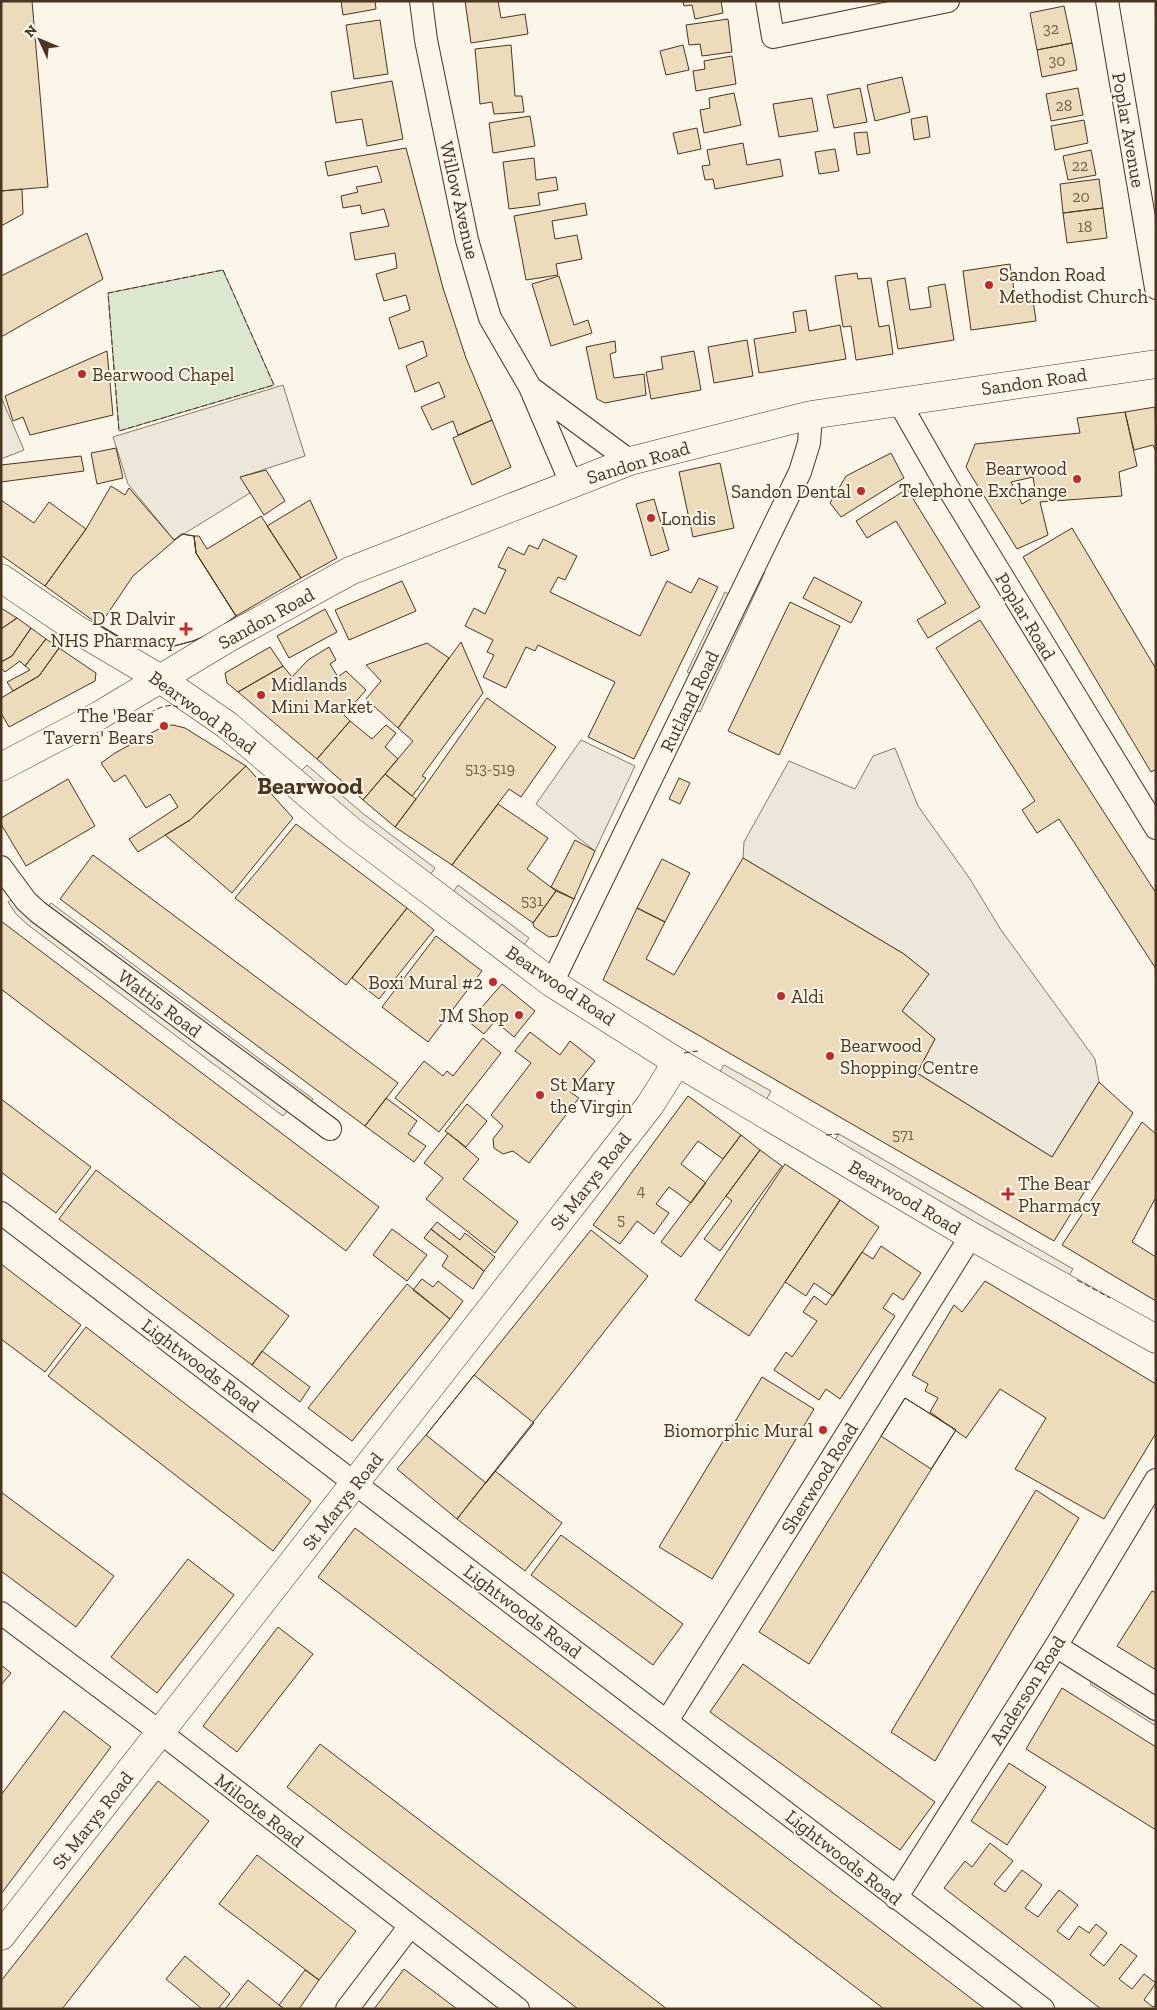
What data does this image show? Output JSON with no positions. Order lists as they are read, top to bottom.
{
  "streets": {
    "main road": ["Sandon Road", "Bearwood Road", "St Marys Road"],
    "street": [
      "Poplar Avenue",
      "Willow Avenue",
      "Poplar Road",
      "Rutland Road",
      "Wattis Road",
      "Lightwoods Road",
      "Sherwood Road",
      "Anderson Road",
      "Milcote Road"
    ]
  },
  "crossings": [
    ["Willow Avenue", "Sandon Road"],
    ["Sandon Road", "Poplar Road"],
    ["Sandon Road", "Rutland Road"],
    ["Sandon Road", "Bearwood Road"],
    ["Rutland Road", "Bearwood Road"],
    ["Bearwood Road", "St Marys Road"],
    ["Bearwood Road", "Sherwood Road"],
    ["St Marys Road", "Lightwoods Road"],
    ["St Marys Road", "Milcote Road"],
    ["Lightwoods Road", "Sherwood Road"],
    ["Lightwoods Road", "Anderson Road"]
  ],
  "districts": ["Bearwood"],
  "places": {
    "other": [
      "Sandon Road Methodist Church",
      "Bearwood Chapel",
      "Bearwood Telephone Exchange",
      "Sandon Dental",
      "Londis",
      "Midlands Mini Market",
      "The 'Bear Tavern' Bears",
      "Boxi Mural #2",
      "Aldi",
      "JM Shop",
      "Bearwood Shopping Centre",
      "St Mary the Virgin",
      "Biomorphic Mural"
    ],
    "health": ["D R Dalvir NHS Pharmacy", "The Bear Pharmacy"]
  },
  "house_numbers": [
    "32",
    "30",
    "28",
    "22",
    "20",
    "18",
    "513-519",
    "531",
    "571",
    "4",
    "5"
  ],
  "north": "top left"
}
